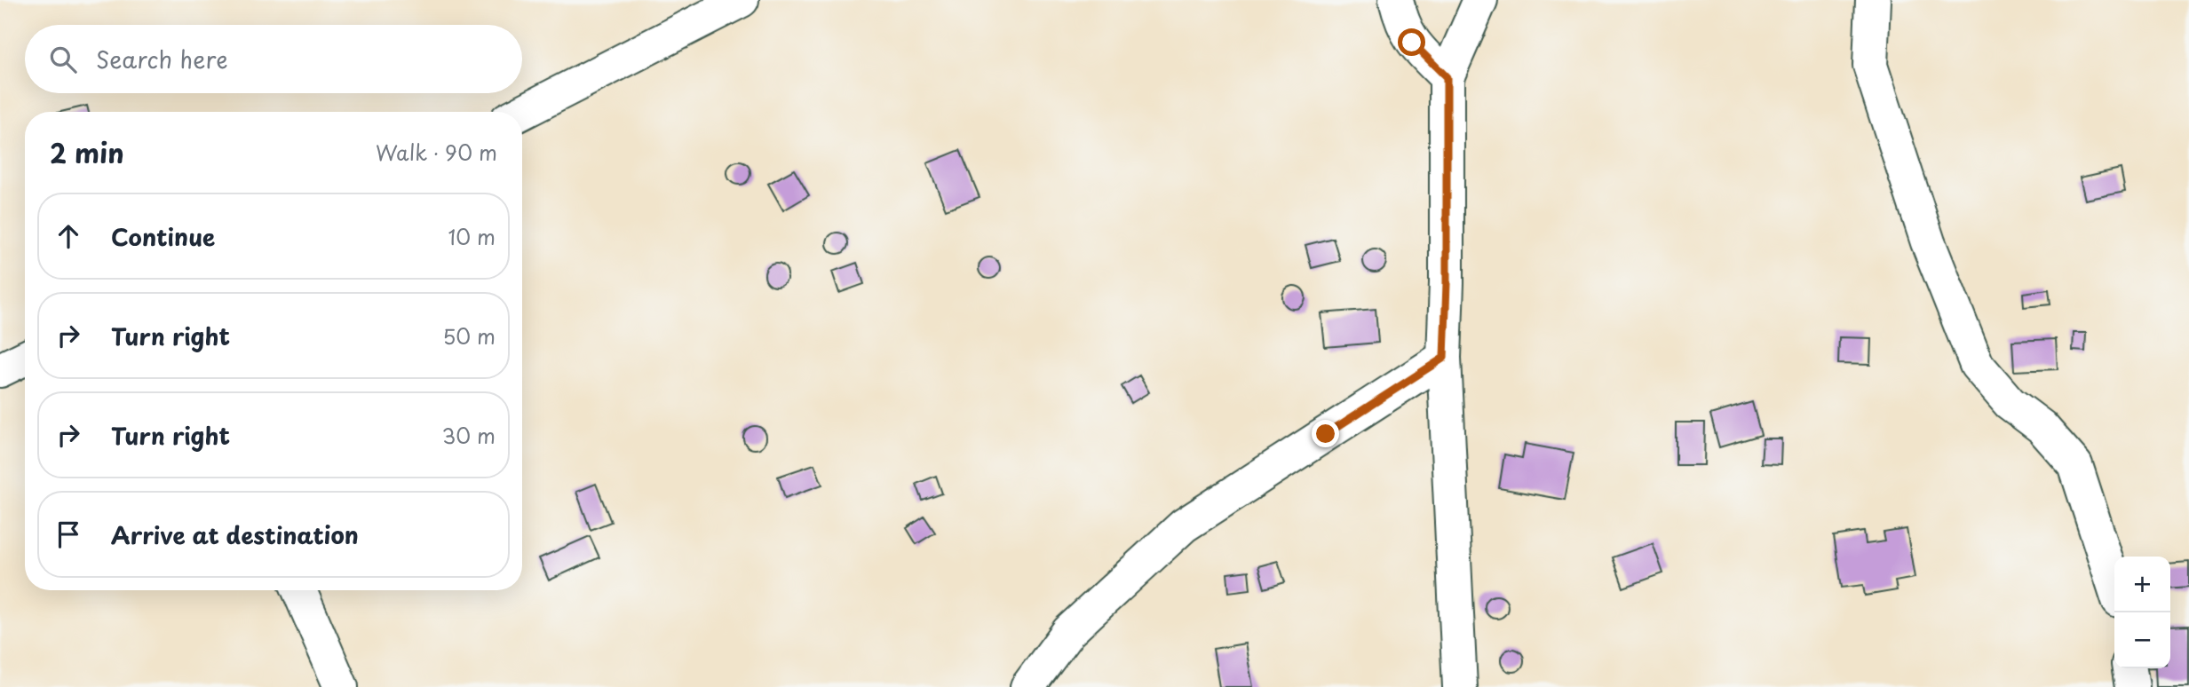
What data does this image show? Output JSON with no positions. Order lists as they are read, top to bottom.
{
  "page": {
    "search": "Search here",
    "heading": ["2 min", "Walk · 90 m"],
    "list": [
      ["Continue", "10 m"],
      ["Turn right", "50 m"],
      ["Turn right", "30 m"],
      "Arrive at destination"
    ],
    "map_buttons": ["+", "−"]
  }
}
